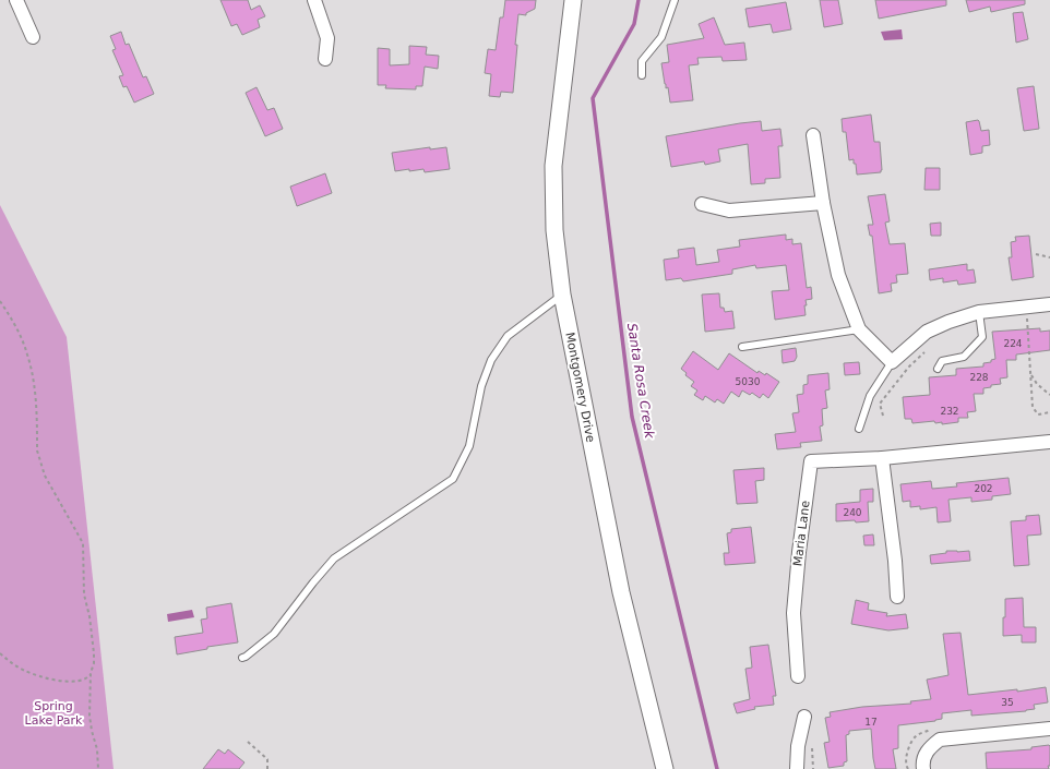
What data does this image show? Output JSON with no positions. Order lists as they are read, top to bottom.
{
  "streets": {
    "street": ["Montgomery Drive", "Maria Lane"]
  },
  "water": ["Santa Rosa Creek"],
  "parks": ["Spring Lake Park"],
  "house_numbers": [
    "224",
    "228",
    "5030",
    "232",
    "202",
    "240",
    "35",
    "17"
  ]
}
